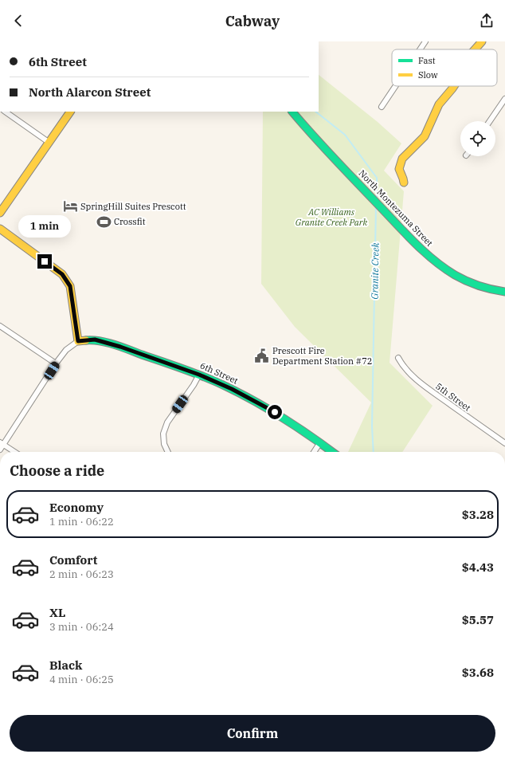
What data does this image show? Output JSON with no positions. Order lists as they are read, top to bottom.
{
  "streets": {
    "street": ["North Montezuma Street", "6th Street", "5th Street"]
  },
  "water": ["Granite Creek"],
  "parks": ["AC Williams Granite Creek Park"],
  "places": {
    "hotel": ["SpringHill Suites Prescott"],
    "sports": ["Crossfit"],
    "public building": ["Prescott Fire Department Station #72"]
  },
  "legend": ["Fast", "Slow"],
  "page": {
    "header": "Cabway",
    "banner": ["6th Street", "North Alarcon Street"],
    "bubble": "1 min",
    "heading": "Choose a ride",
    "list": [
      {
        "name": "Economy",
        "note": "1 min · 06:22",
        "value": "$3.28"
      },
      {
        "name": "Comfort",
        "note": "2 min · 06:23",
        "value": "$4.43"
      },
      {
        "name": "XL",
        "note": "3 min · 06:24",
        "value": "$5.57"
      },
      {
        "name": "Black",
        "note": "4 min · 06:25",
        "value": "$3.68"
      }
    ],
    "buttons": "Confirm"
  }
}
